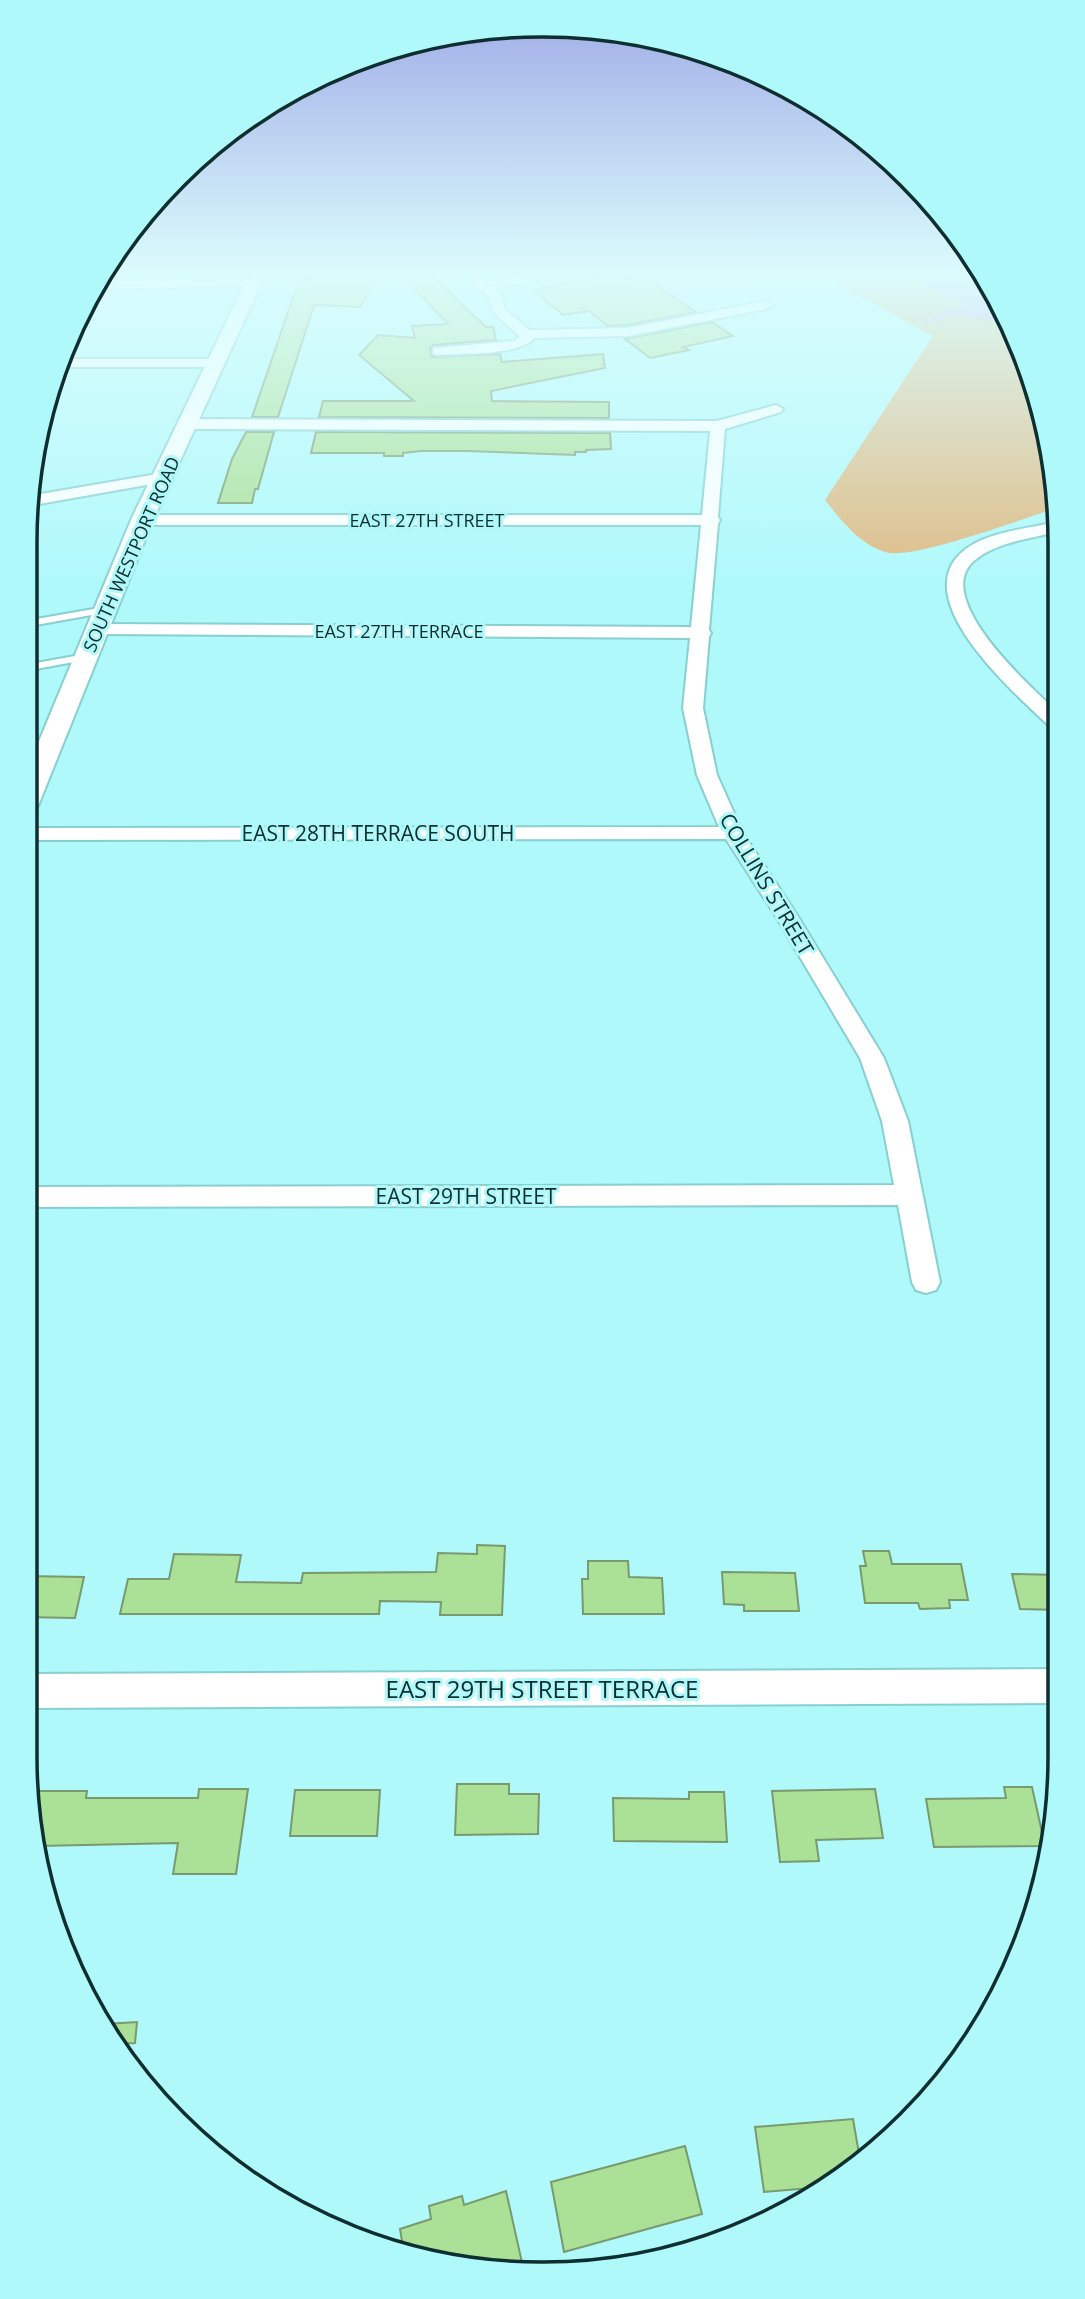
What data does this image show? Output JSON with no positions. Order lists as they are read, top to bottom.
{
  "streets": {
    "street": [
      "EAST 27TH STREET",
      "SOUTH WESTPORT ROAD",
      "EAST 27TH TERRACE",
      "EAST 28TH TERRACE SOUTH",
      "COLLINS STREET",
      "EAST 29TH STREET",
      "EAST 29TH STREET TERRACE"
    ]
  },
  "crossings": [
    ["EAST 27TH STREET", "SOUTH WESTPORT ROAD"],
    ["EAST 27TH STREET", "COLLINS STREET"],
    ["SOUTH WESTPORT ROAD", "EAST 27TH TERRACE"],
    ["EAST 27TH TERRACE", "COLLINS STREET"],
    ["EAST 28TH TERRACE SOUTH", "COLLINS STREET"],
    ["COLLINS STREET", "EAST 29TH STREET"]
  ]
}
